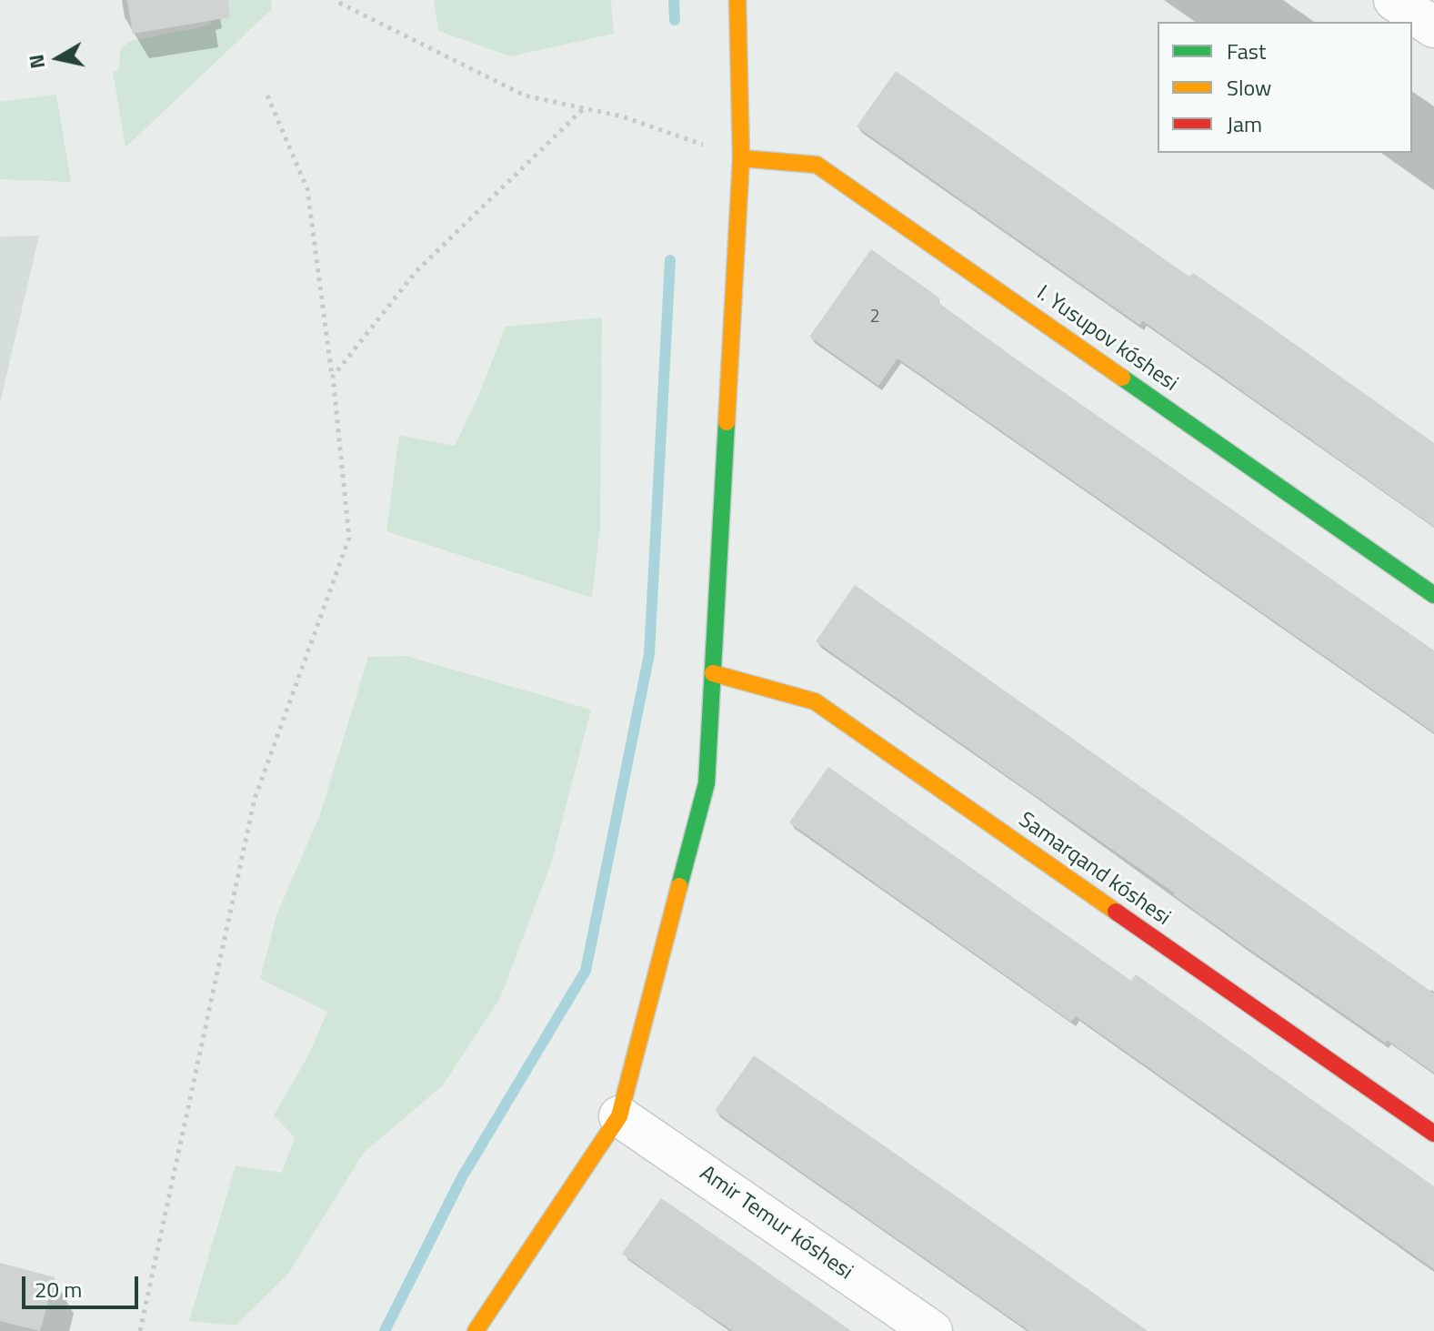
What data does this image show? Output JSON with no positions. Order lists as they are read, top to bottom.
{
  "streets": {
    "street": ["I. Yusupov kóshesi", "Samarqand kóshesi", "Amir Temur kóshesi"]
  },
  "house_numbers": ["2"],
  "legend": ["Fast", "Slow", "Jam"],
  "scale_bar": "20 m",
  "north": "left"
}
